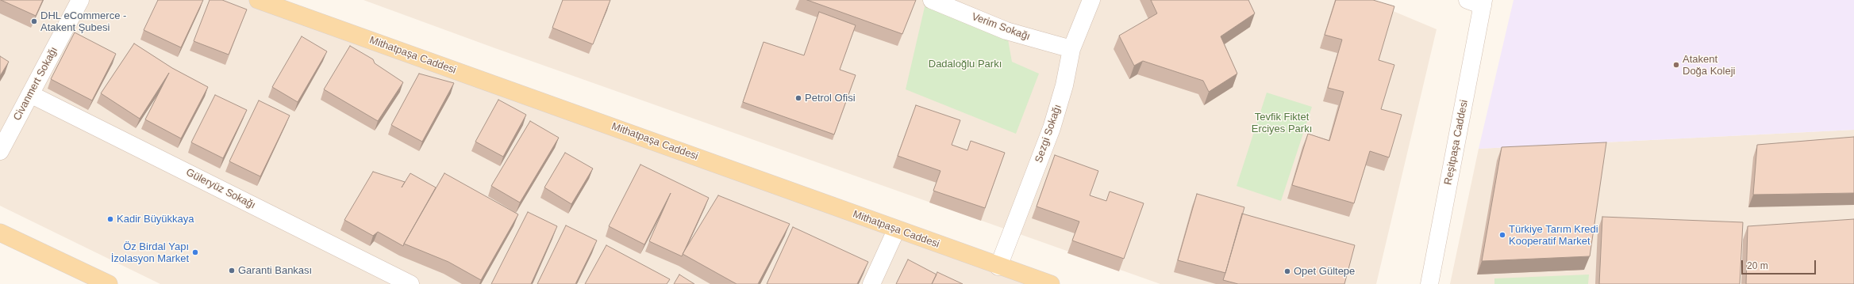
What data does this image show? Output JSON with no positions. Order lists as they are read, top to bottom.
{
  "streets": {
    "main road": ["Mithatpaşa Caddesi"],
    "street": [
      "Verim Sokağı",
      "Civanmert Sokağı",
      "Sezgi Sokağı",
      "Reşitpaşa Caddesi",
      "Güleryüz Sokağı"
    ]
  },
  "crossings": [
    ["Verim Sokağı", "Sezgi Sokağı"],
    ["Mithatpaşa Caddesi", "Sezgi Sokağı"],
    ["Civanmert Sokağı", "Güleryüz Sokağı"]
  ],
  "parks": ["Dadaloğlu Parkı", "Tevfik Fiktet Erciyes Parkı"],
  "places": [
    "DHL eCommerce - Atakent Şubesi",
    "Atakent Doğa Koleji",
    "Petrol Ofisi",
    "Kadir Büyükkaya",
    "Türkiye Tarım Kredi Kooperatif Market",
    "Öz Birdal Yapı İzolasyon Market",
    "Garanti Bankası",
    "Opet Gültepe"
  ],
  "scale_bar": "20 m"
}
